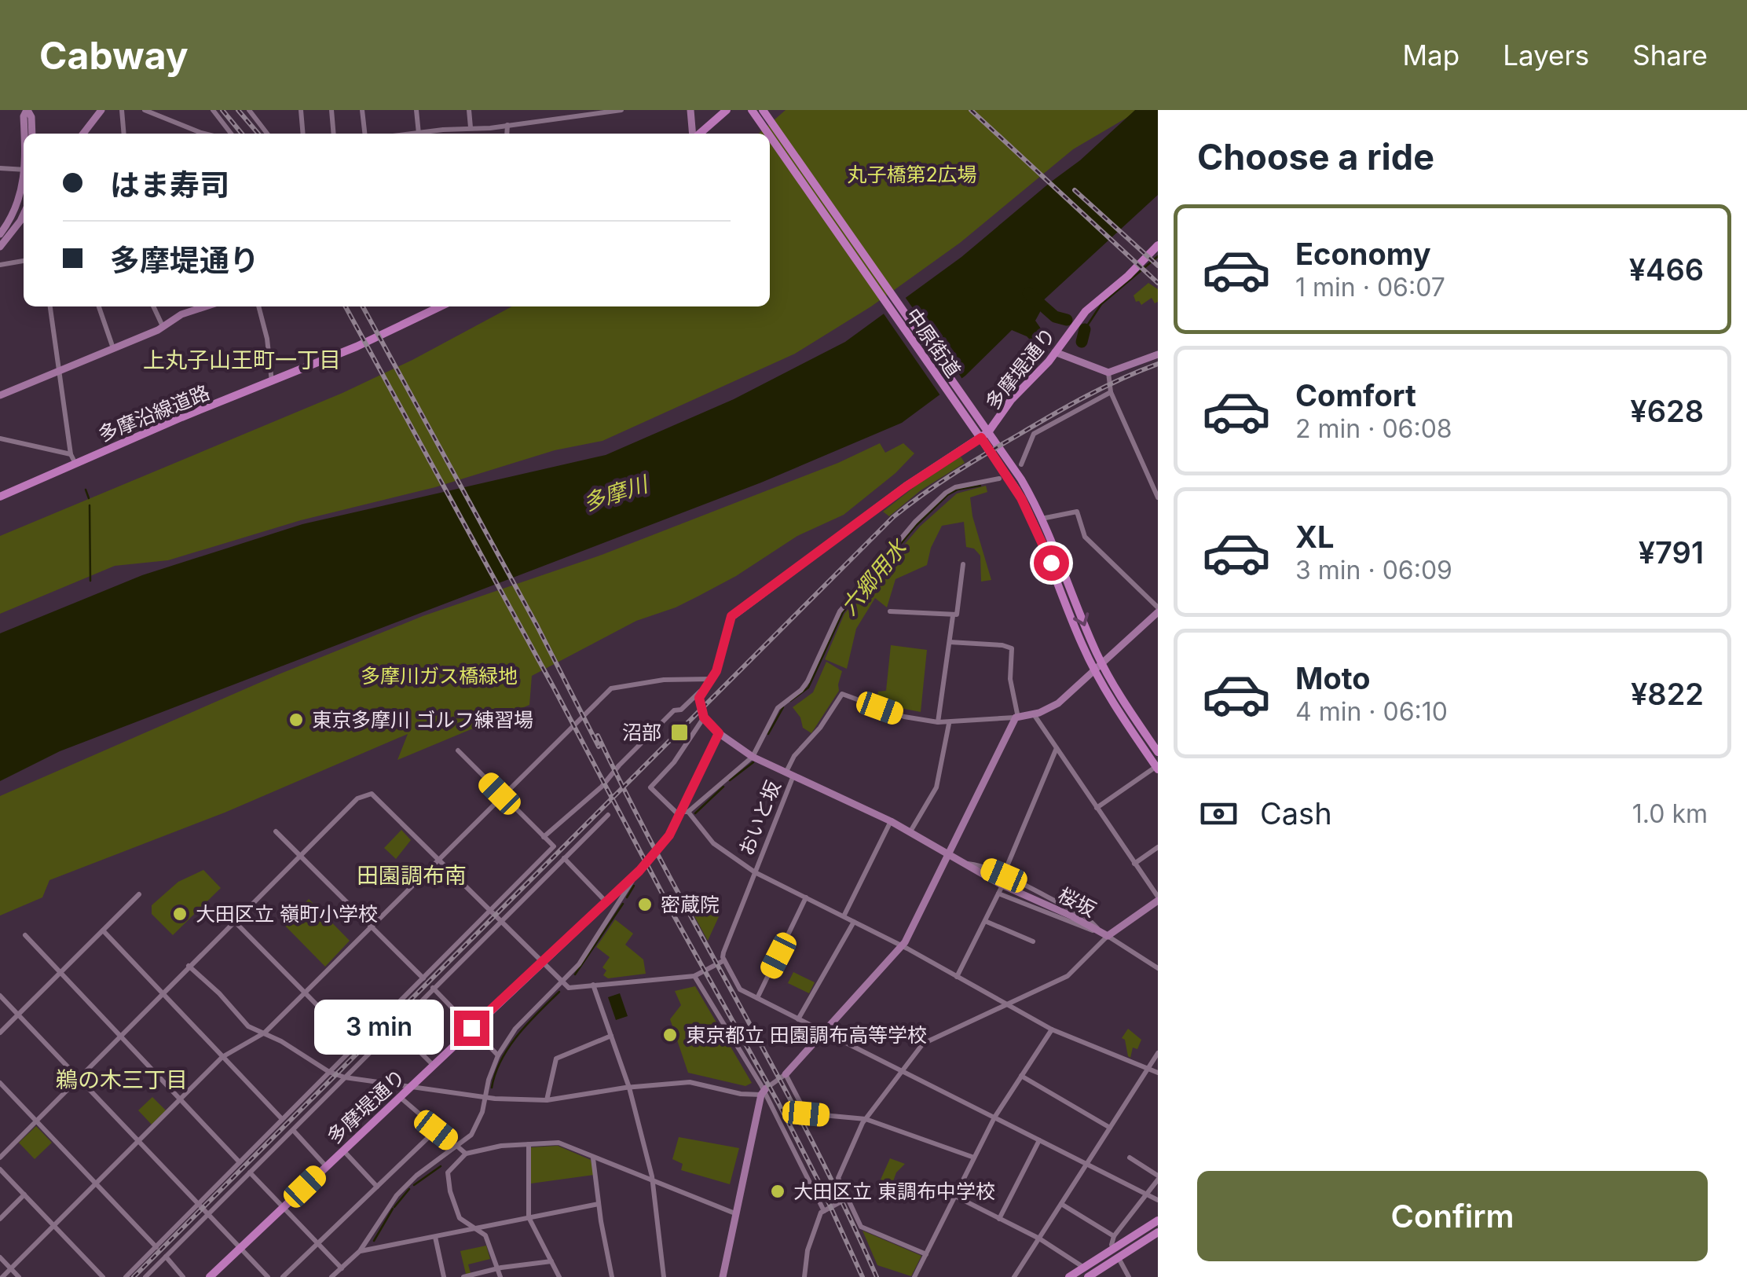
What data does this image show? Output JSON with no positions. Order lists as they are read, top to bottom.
{
  "streets": {
    "main road": ["中原街道", "多摩堤通り", "多摩沿線道路"],
    "street": ["おいと坂", "桜坂"]
  },
  "crossings": [
    ["中原街道", "多摩堤通り"],
    ["多摩堤通り", "桜坂"],
    ["おいと坂", "桜坂"]
  ],
  "districts": ["上丸子山王町一丁目", "田園調布南", "鵜の木三丁目"],
  "water": ["多摩川", "六郷用水"],
  "parks": ["丸子橋第2広場", "多摩川ガス橋緑地"],
  "places": {
    "other": [
      "東京多摩川 ゴルフ練習場",
      "密蔵院",
      "大田区立 嶺町小学校",
      "東京都立 田園調布高等学校",
      "大田区立 東調布中学校"
    ],
    "transit": ["沼部"]
  },
  "page": {
    "header": "Cabway",
    "nav": ["Map", "Layers", "Share"],
    "heading": "Choose a ride",
    "banner": ["はま寿司", "多摩堤通り"],
    "list": [
      {
        "name": "Economy",
        "note": "1 min · 06:07",
        "value": "¥466"
      },
      {
        "name": "Comfort",
        "note": "2 min · 06:08",
        "value": "¥628"
      },
      {
        "name": "XL",
        "note": "3 min · 06:09",
        "value": "¥791"
      },
      {
        "name": "Moto",
        "note": "4 min · 06:10",
        "value": "¥822"
      }
    ],
    "pay": ["Cash", "1.0 km"],
    "bubble": "3 min",
    "buttons": "Confirm"
  }
}
